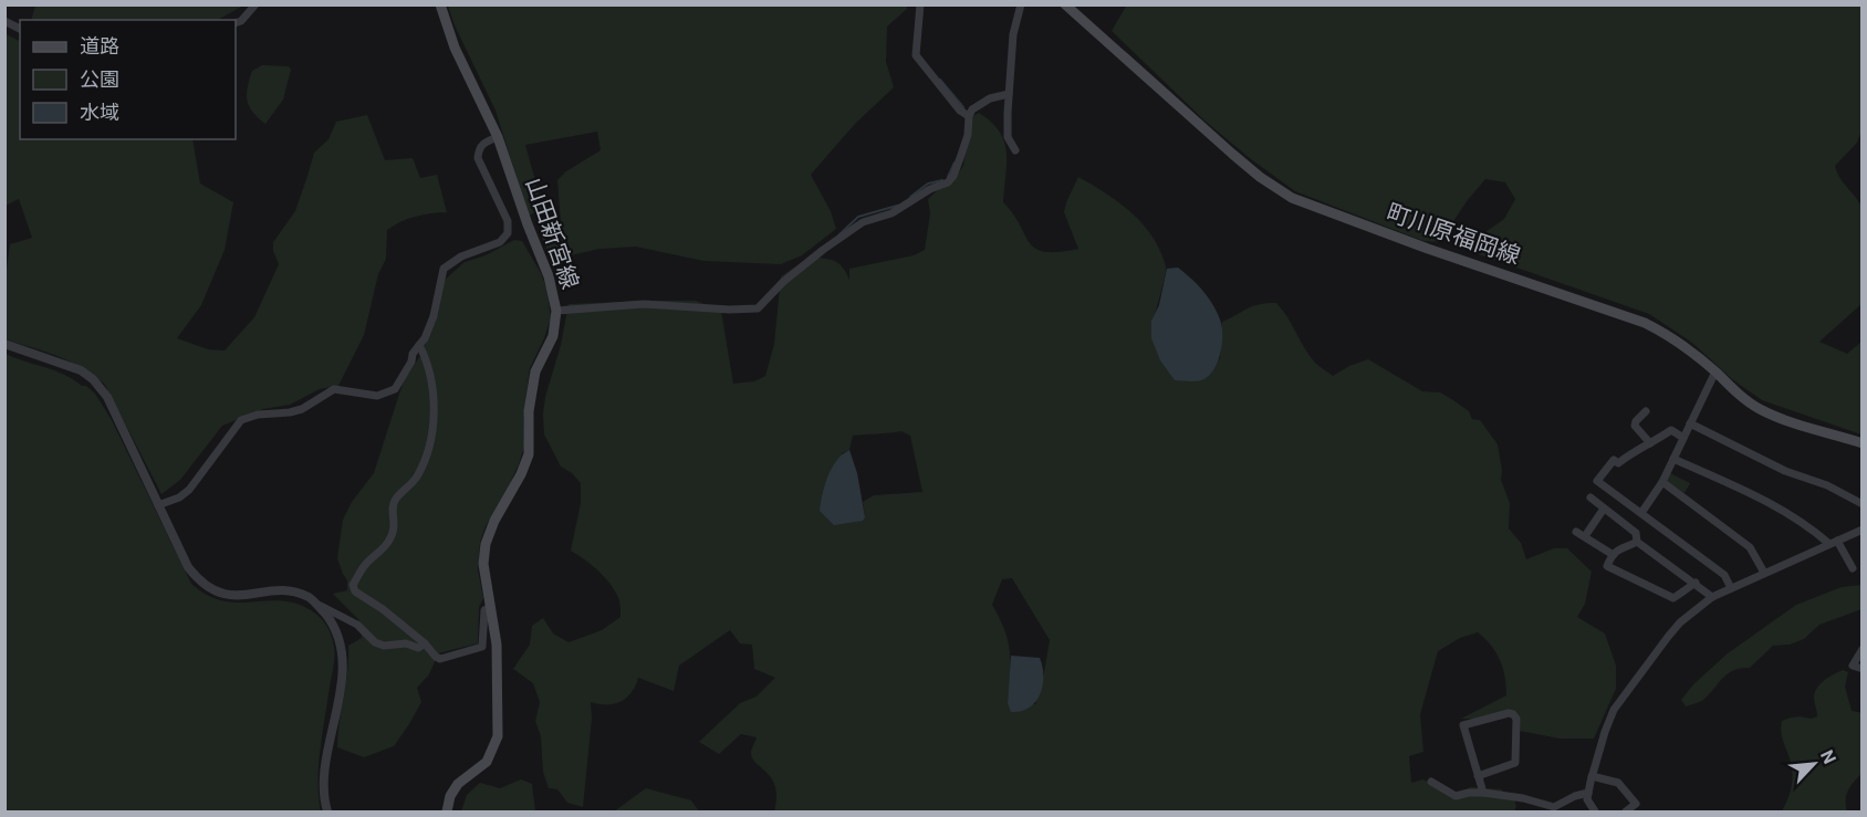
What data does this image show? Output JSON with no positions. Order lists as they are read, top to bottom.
{
  "streets": {
    "main road": ["山田新宮線", "町川原福岡線"]
  },
  "legend": ["道路", "公園", "水域"],
  "north": "top right"
}
